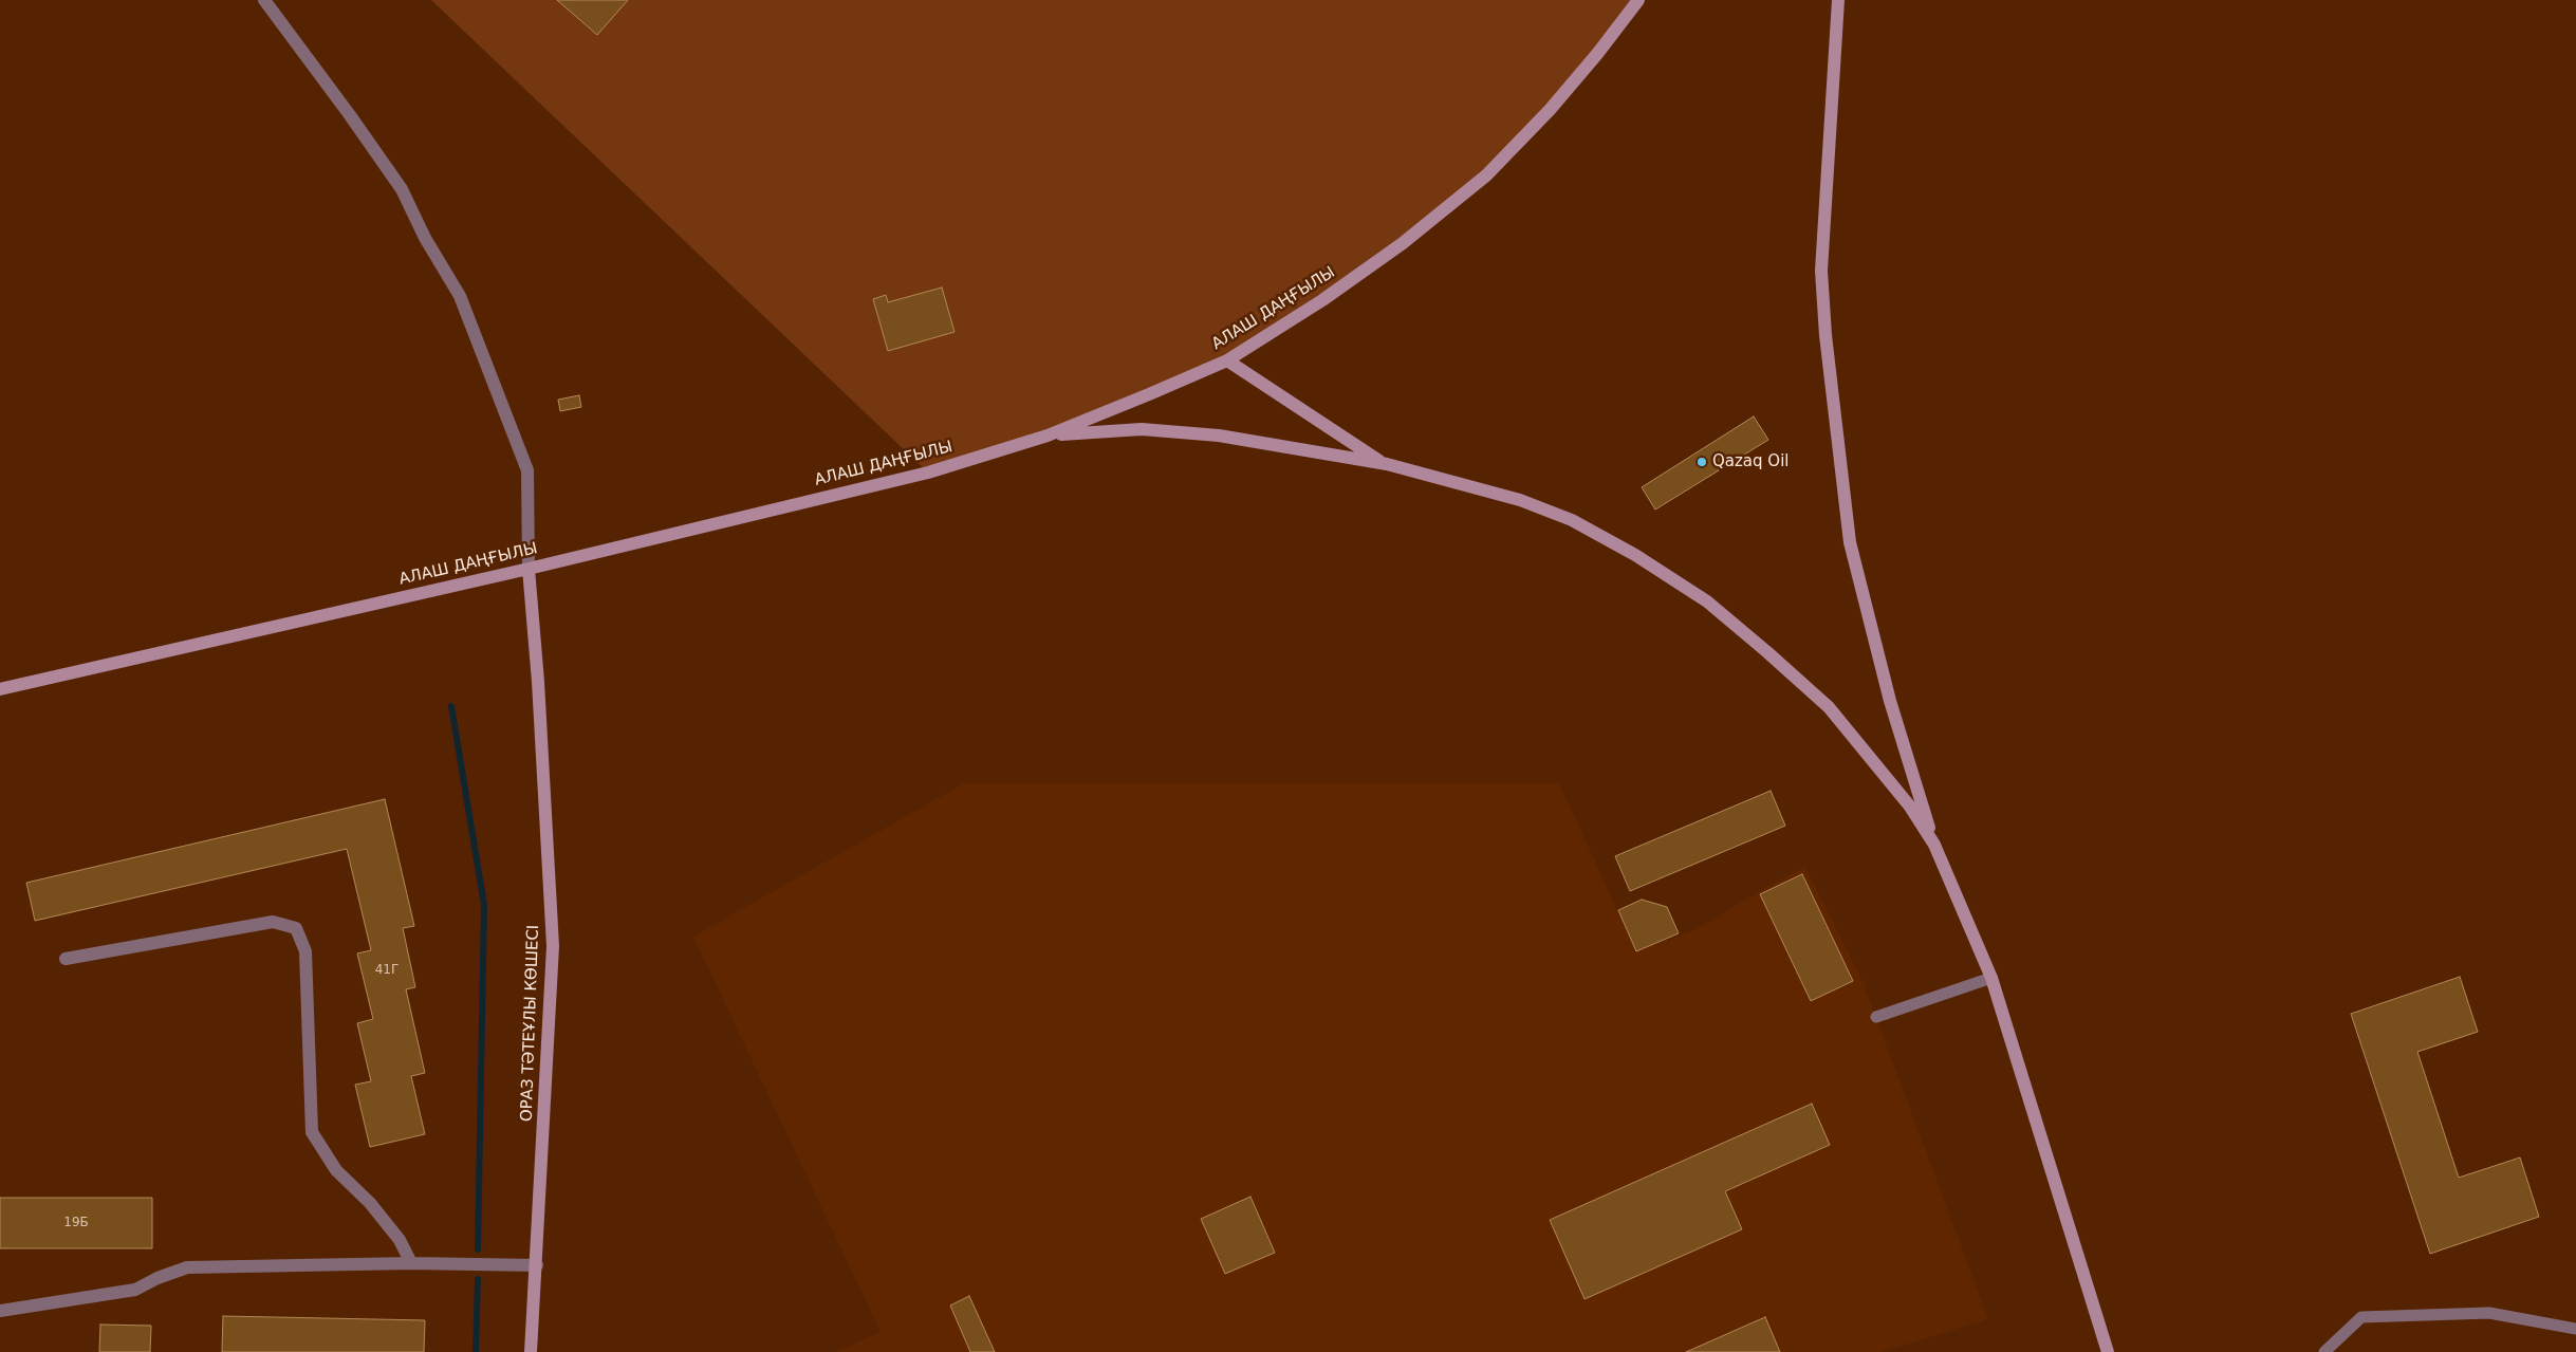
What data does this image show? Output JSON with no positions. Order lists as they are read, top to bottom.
{
  "streets": {
    "main road": ["АЛАШ ДАҢҒЫЛЫ", "ОРАЗ ТӘТЕҰЛЫ КӨШЕСІ"]
  },
  "crossings": [
    ["АЛАШ ДАҢҒЫЛЫ", "ОРАЗ ТӘТЕҰЛЫ КӨШЕСІ"]
  ],
  "places": ["Qazaq Oil"],
  "house_numbers": ["41Г", "19Б"]
}
